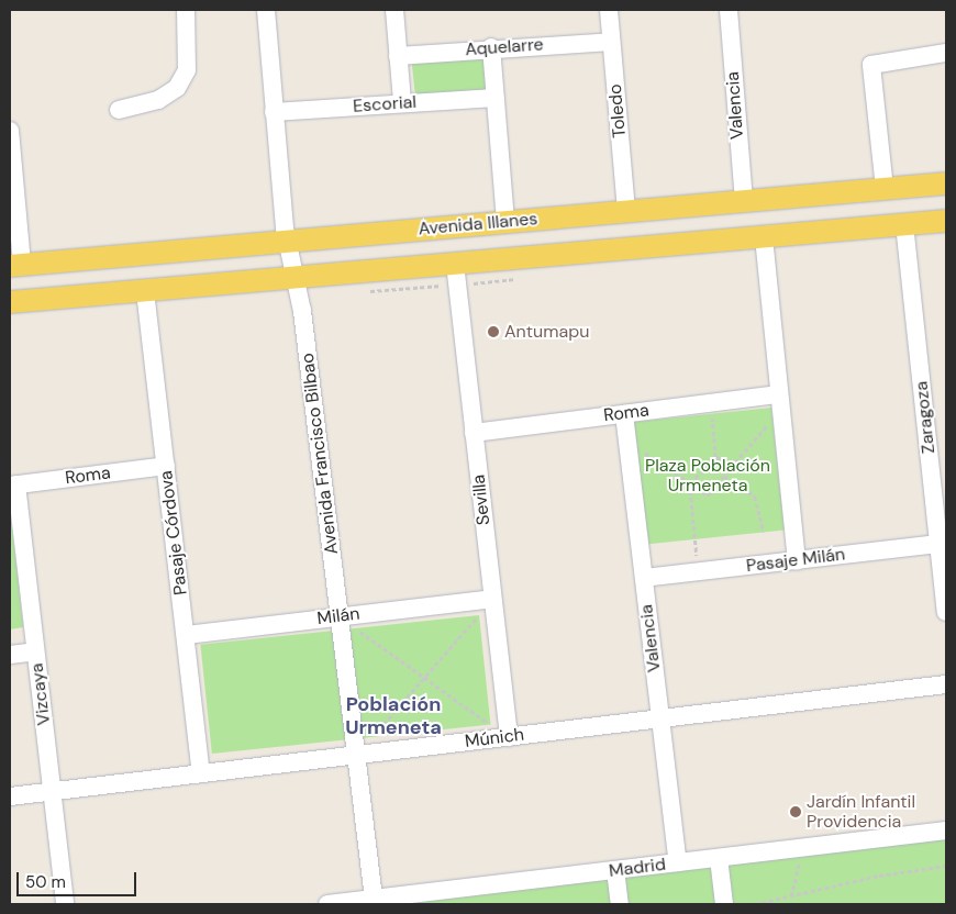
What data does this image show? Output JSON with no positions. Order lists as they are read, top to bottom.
{
  "streets": {
    "main road": ["Avenida Illanes"],
    "street": [
      "Aquelarre",
      "Escorial",
      "Valencia",
      "Toledo",
      "Roma",
      "Zaragoza",
      "Avenida Francisco Bilbao",
      "Sevilla",
      "Pasaje Córdova",
      "Pasaje Milán",
      "Milán",
      "Vizcaya",
      "Múnich",
      "Madrid"
    ]
  },
  "crossings": [
    ["Aquelarre", "Toledo"],
    ["Escorial", "Avenida Francisco Bilbao"],
    ["Valencia", "Avenida Illanes"],
    ["Valencia", "Roma"],
    ["Valencia", "Pasaje Milán"],
    ["Valencia", "Múnich"],
    ["Valencia", "Madrid"],
    ["Toledo", "Avenida Illanes"],
    ["Avenida Illanes", "Zaragoza"],
    ["Avenida Illanes", "Avenida Francisco Bilbao"],
    ["Avenida Illanes", "Sevilla"],
    ["Avenida Illanes", "Pasaje Córdova"],
    ["Roma", "Sevilla"],
    ["Roma", "Pasaje Córdova"],
    ["Roma", "Vizcaya"],
    ["Zaragoza", "Pasaje Milán"],
    ["Avenida Francisco Bilbao", "Milán"],
    ["Avenida Francisco Bilbao", "Múnich"],
    ["Avenida Francisco Bilbao", "Madrid"],
    ["Sevilla", "Milán"],
    ["Sevilla", "Múnich"],
    ["Pasaje Córdova", "Milán"],
    ["Pasaje Córdova", "Múnich"],
    ["Vizcaya", "Múnich"]
  ],
  "districts": ["Población Urmeneta"],
  "parks": ["Plaza Población Urmeneta"],
  "places": ["Antumapu", "Jardín Infantil Providencia"],
  "scale_bar": "50 m"
}
